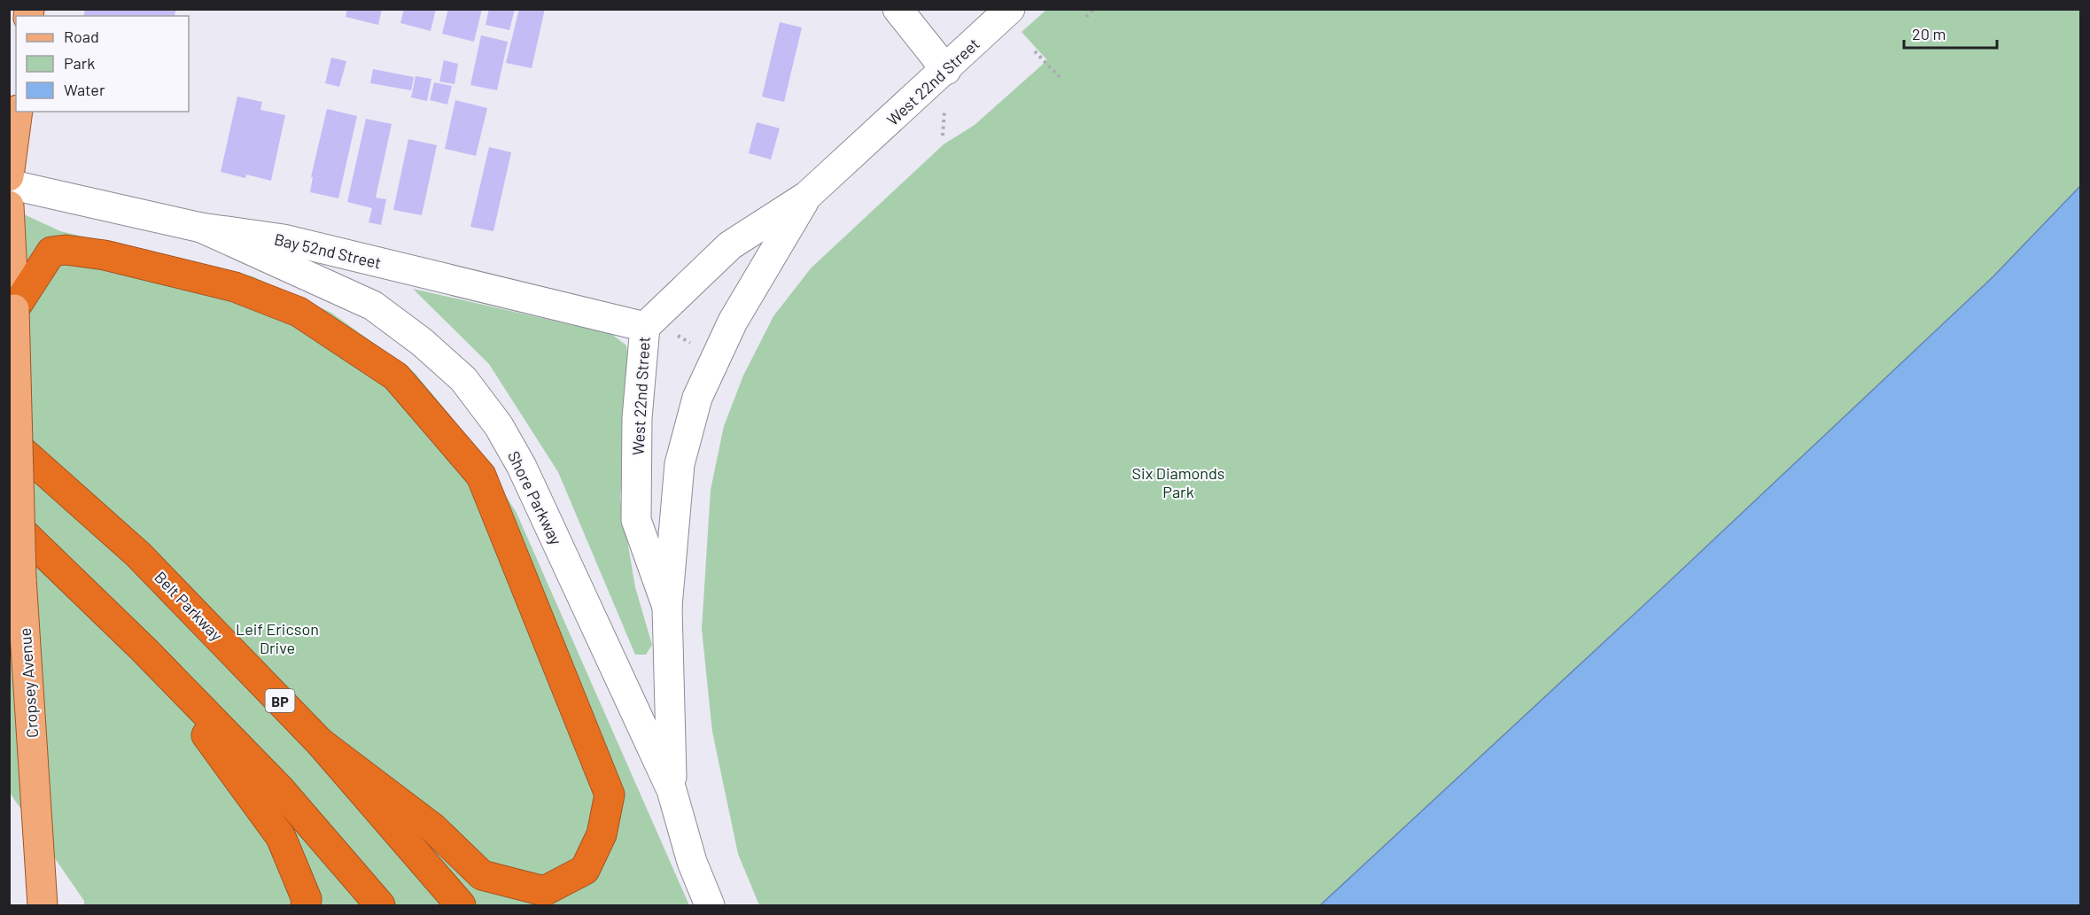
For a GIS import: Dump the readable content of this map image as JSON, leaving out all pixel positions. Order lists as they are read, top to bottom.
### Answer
{
  "streets": {
    "highway": ["Belt Parkway", "BP"],
    "main road": ["Cropsey Avenue"],
    "street": ["West 22nd Street", "Bay 52nd Street", "Shore Parkway"]
  },
  "crossings": [
    ["West 22nd Street", "Bay 52nd Street"],
    ["West 22nd Street", "Shore Parkway"],
    ["Bay 52nd Street", "Shore Parkway"]
  ],
  "parks": ["Six Diamonds Park", "Leif Ericson Drive"],
  "legend": ["Road", "Park", "Water"],
  "scale_bar": "20 m"
}
